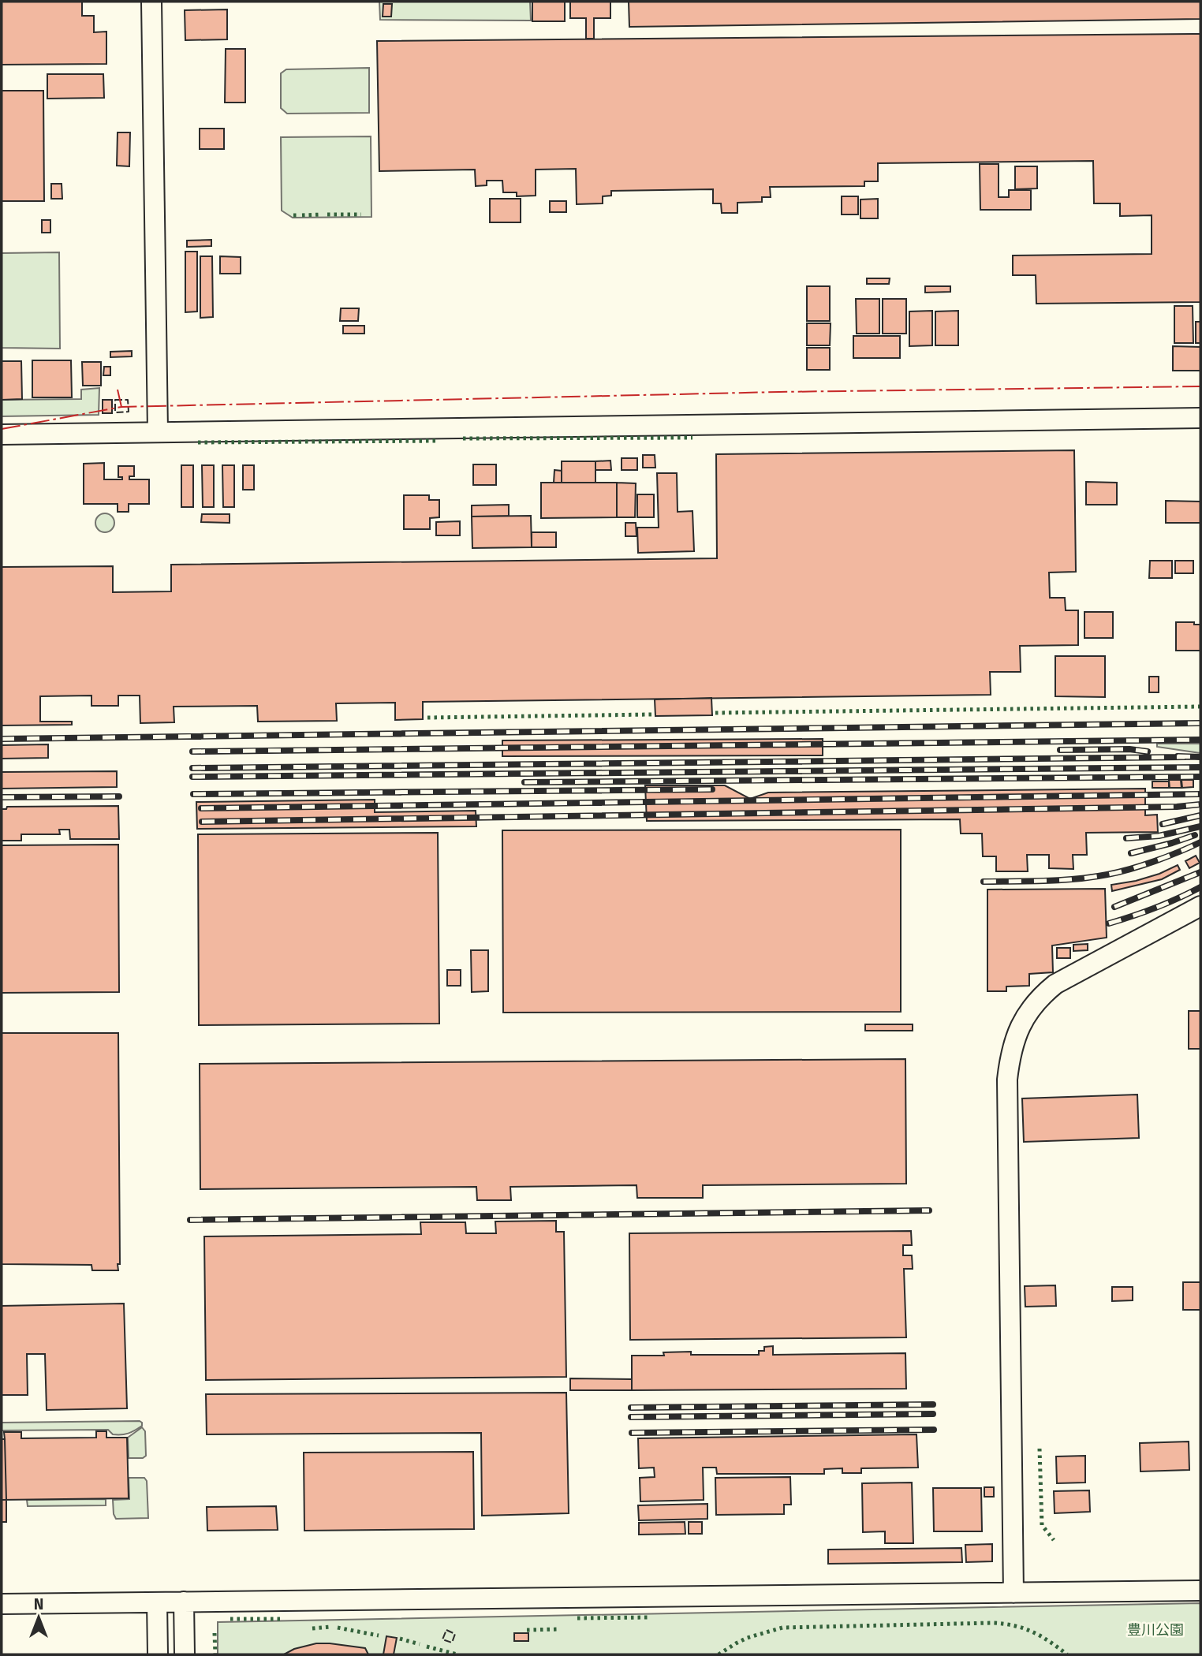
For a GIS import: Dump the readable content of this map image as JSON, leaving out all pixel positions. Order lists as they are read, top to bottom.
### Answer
{
  "parks": ["豊川公園"],
  "north": "top"
}
